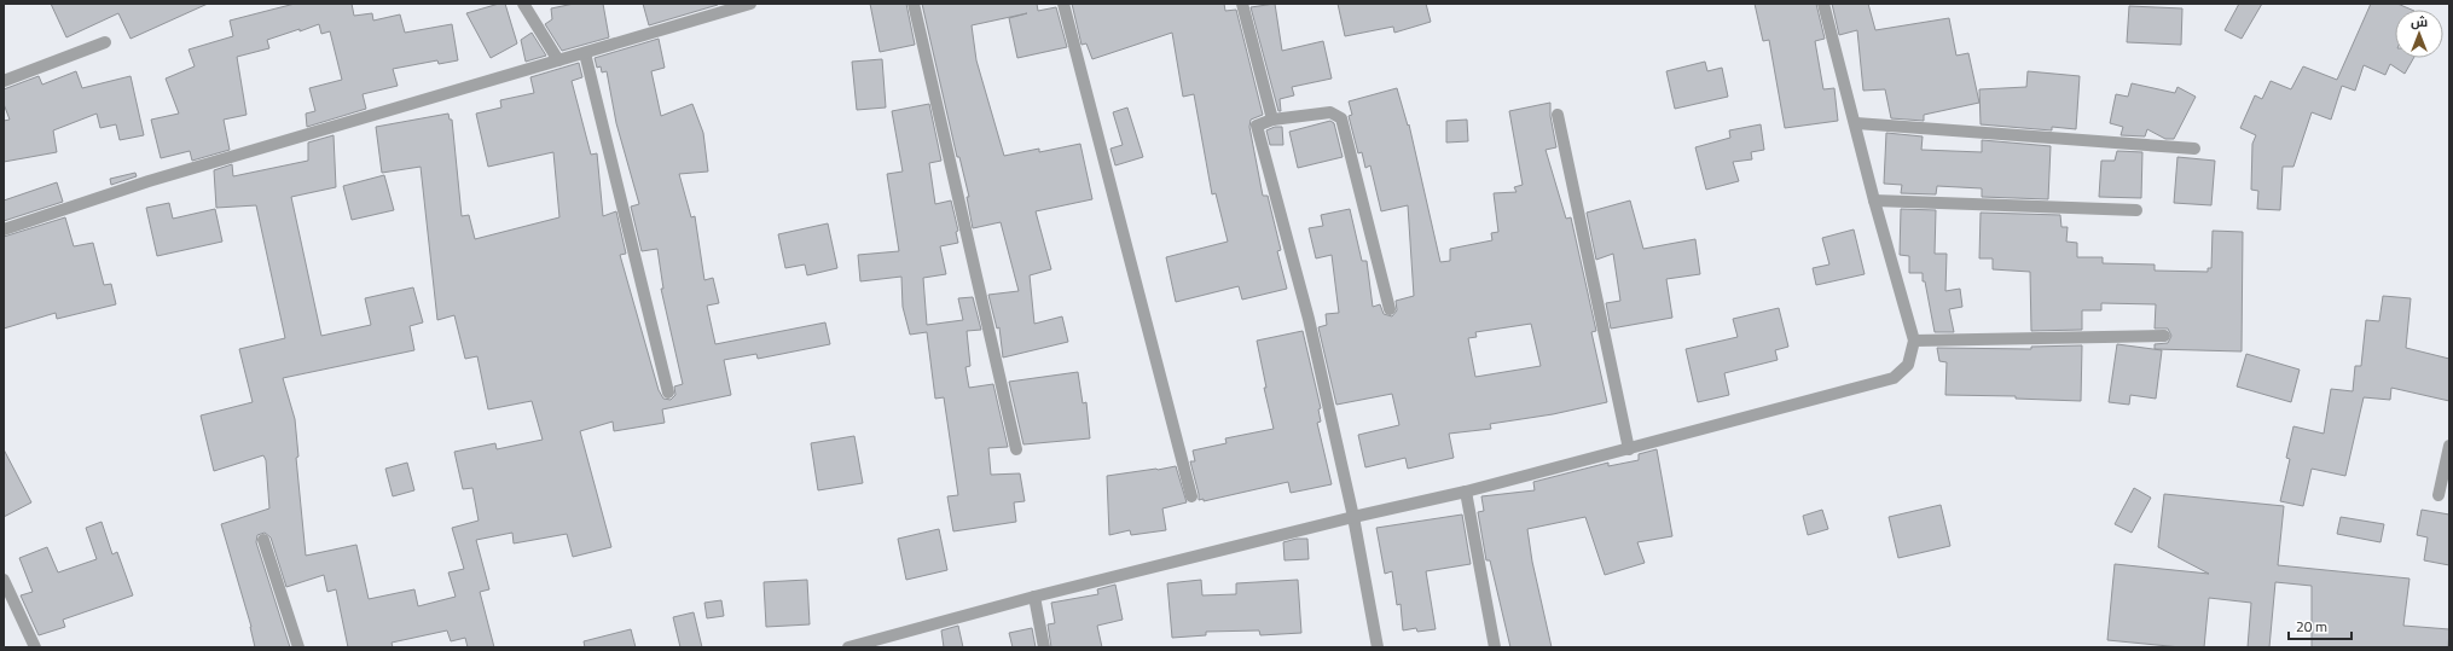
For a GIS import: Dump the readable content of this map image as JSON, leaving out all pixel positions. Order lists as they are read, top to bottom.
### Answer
{
  "scale_bar": "20 m",
  "north": "top"
}
